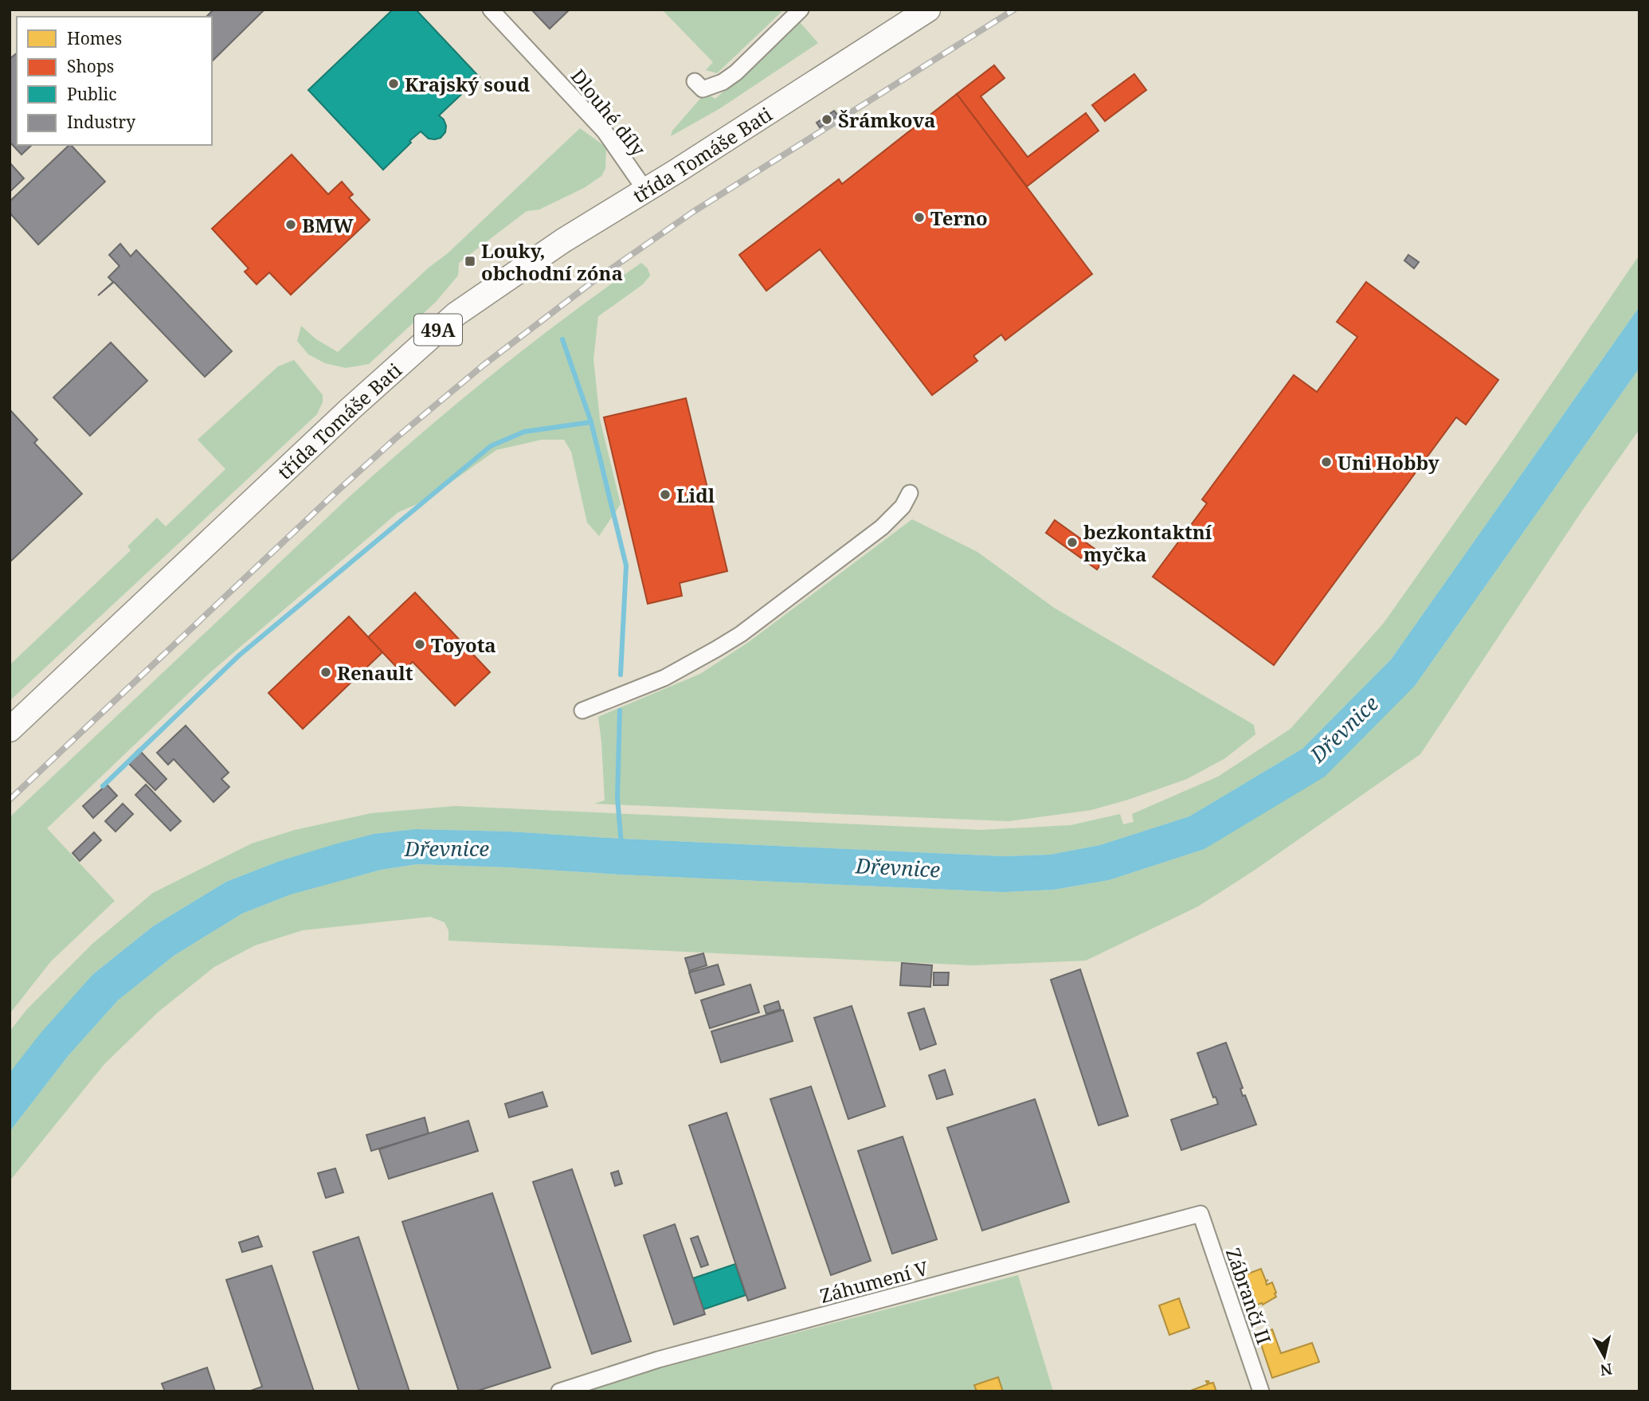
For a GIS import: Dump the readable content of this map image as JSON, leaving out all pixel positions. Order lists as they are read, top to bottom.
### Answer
{
  "streets": {
    "main road": ["třída Tomáše Bati", "49A"],
    "street": ["Dlouhé díly", "Záhumení V", "Zábrančí II"]
  },
  "crossings": [
    ["Dlouhé díly", "třída Tomáše Bati"],
    ["Záhumení V", "Zábrančí II"]
  ],
  "water": ["Dřevnice"],
  "places": {
    "other": [
      "Krajský soud",
      "Šrámkova",
      "Terno",
      "BMW",
      "Uni Hobby",
      "Lidl",
      "bezkontaktní myčka",
      "Toyota",
      "Renault"
    ],
    "transit": ["Louky, obchodní zóna"]
  },
  "legend": [
    "Homes",
    "Shops",
    "Public",
    "Industry"
  ],
  "north": "bottom"
}
